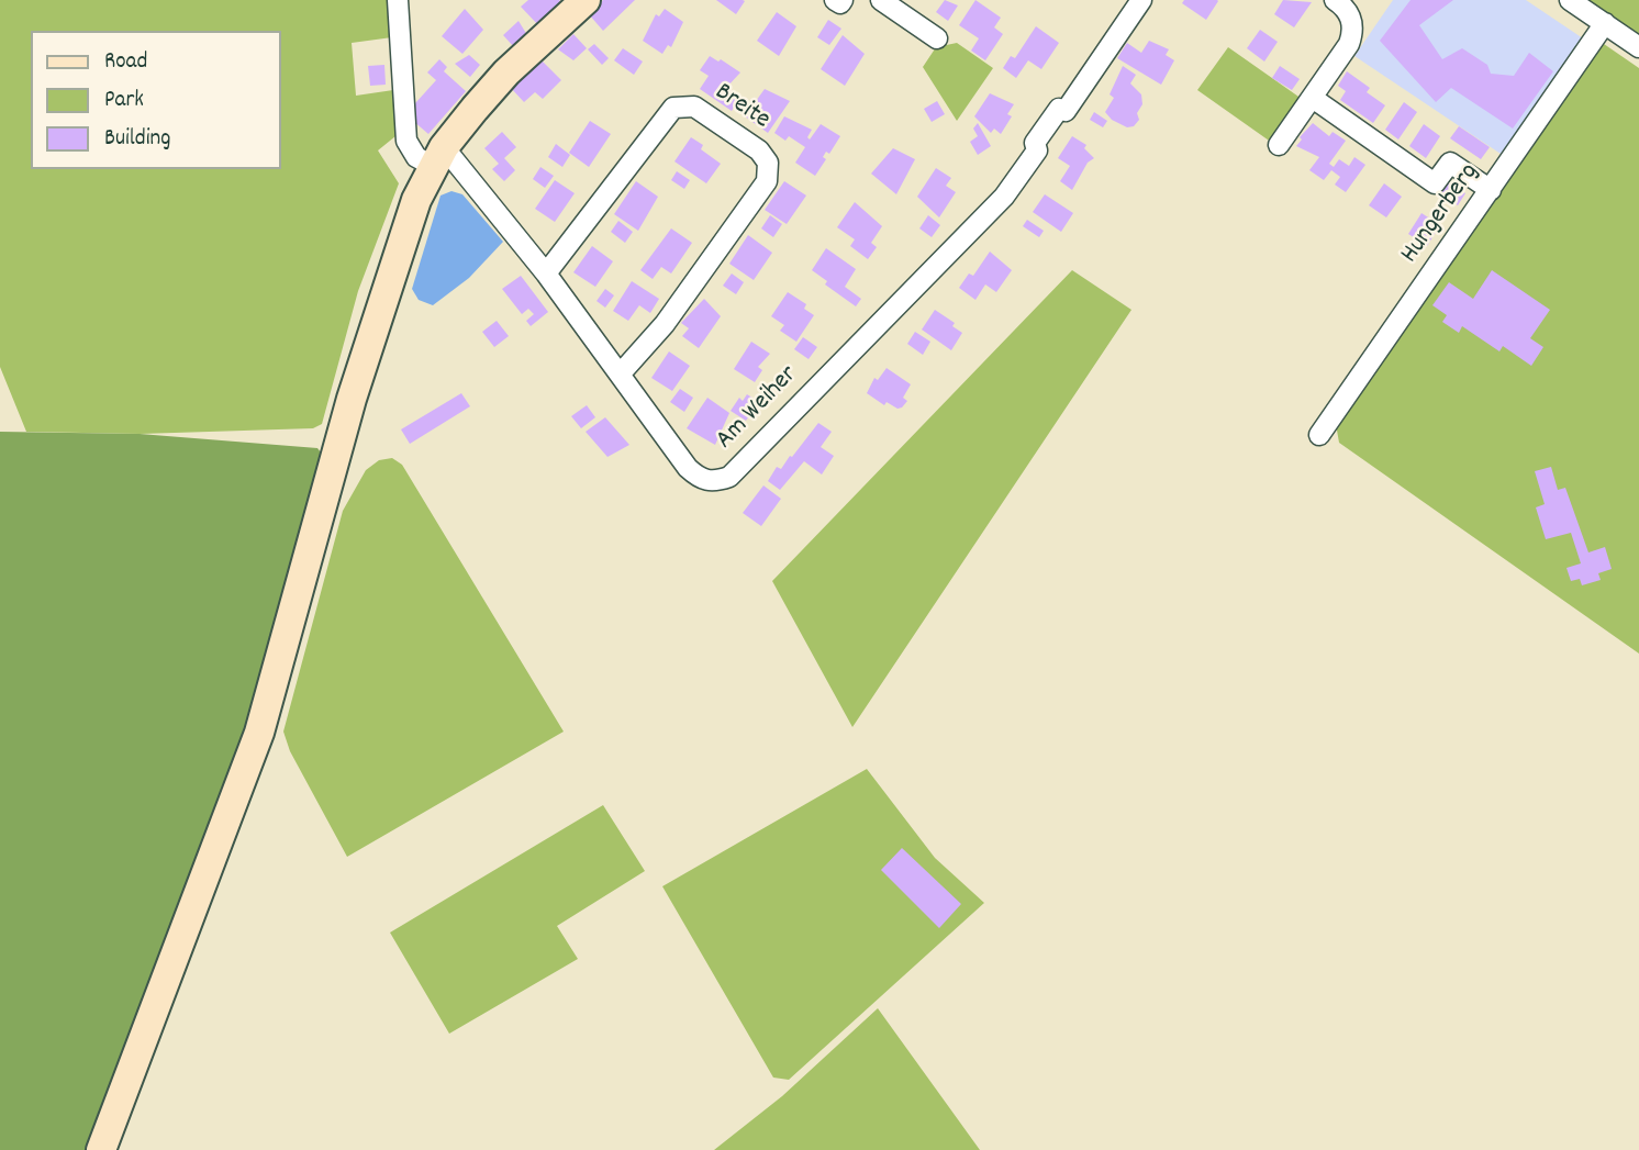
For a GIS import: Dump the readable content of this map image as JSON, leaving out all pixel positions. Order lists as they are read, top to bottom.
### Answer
{
  "streets": {
    "street": ["Breite", "Hungerberg", "Am Weiher"]
  },
  "crossings": [
    ["Breite", "Am Weiher"]
  ],
  "legend": ["Road", "Park", "Building"]
}
